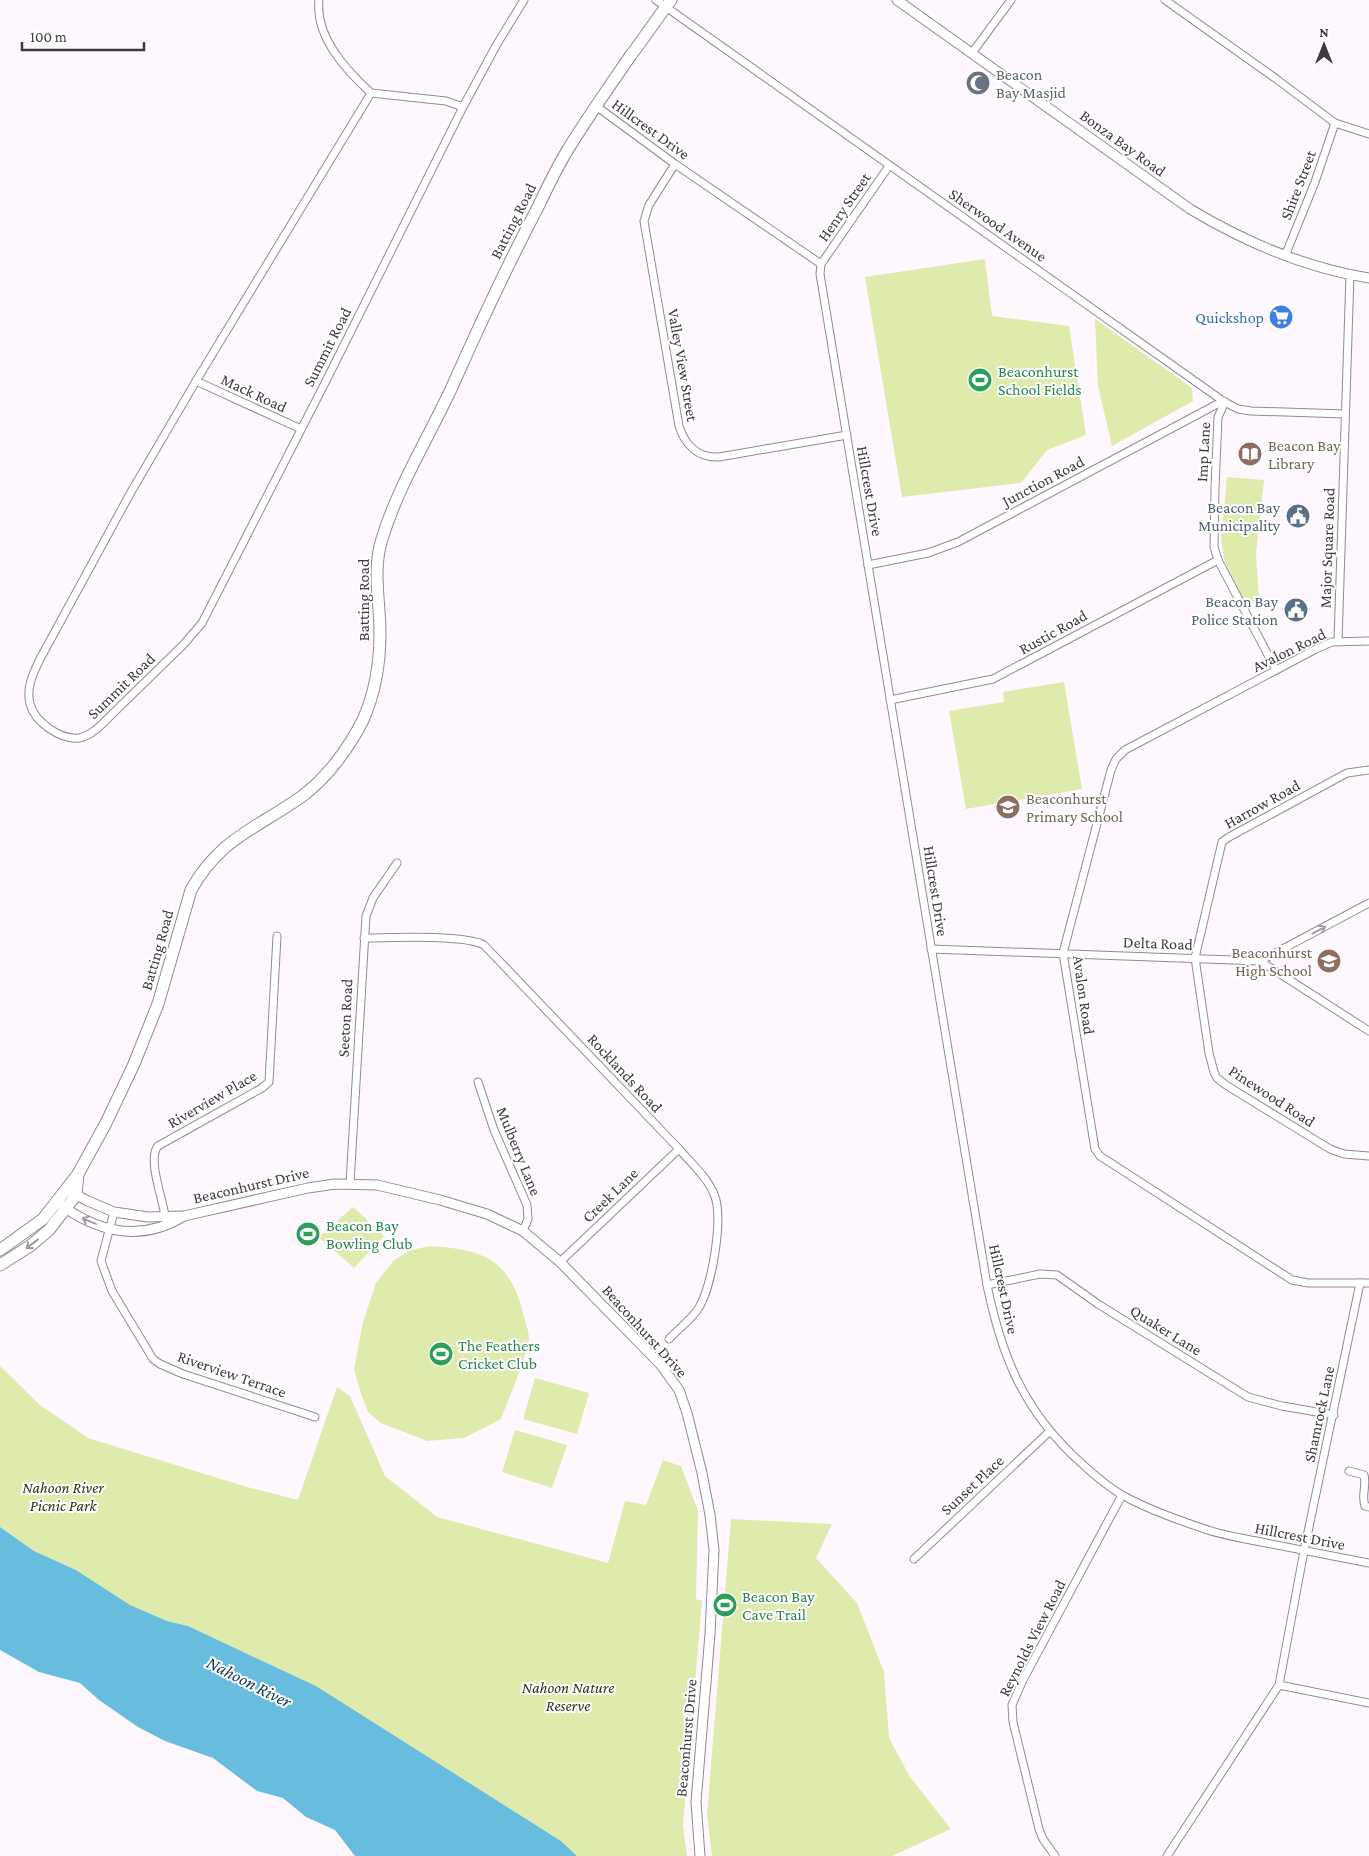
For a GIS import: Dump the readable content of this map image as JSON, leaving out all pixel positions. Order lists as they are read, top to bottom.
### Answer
{
  "streets": {
    "main road": ["Batting Road"],
    "street": [
      "Hillcrest Drive",
      "Bonza Bay Road",
      "Shire Street",
      "Henry Street",
      "Sherwood Avenue",
      "Summit Road",
      "Valley View Street",
      "Mack Road",
      "Imp Lane",
      "Junction Road",
      "Major Square Road",
      "Rustic Road",
      "Avalon Road",
      "Harrow Road",
      "Delta Road",
      "Seeton Road",
      "Rocklands Road",
      "Pinewood Road",
      "Riverview Place",
      "Mulberry Lane",
      "Beaconhurst Drive",
      "Creek Lane",
      "Quaker Lane",
      "Riverview Terrace",
      "Shamrock Lane",
      "Sunset Place",
      "Reynolds View Road"
    ]
  },
  "crossings": [
    ["Hillcrest Drive", "Henry Street"],
    ["Hillcrest Drive", "Batting Road"],
    ["Hillcrest Drive", "Valley View Street"],
    ["Hillcrest Drive", "Junction Road"],
    ["Hillcrest Drive", "Rustic Road"],
    ["Hillcrest Drive", "Delta Road"],
    ["Hillcrest Drive", "Quaker Lane"],
    ["Hillcrest Drive", "Shamrock Lane"],
    ["Hillcrest Drive", "Sunset Place"],
    ["Hillcrest Drive", "Reynolds View Road"],
    ["Bonza Bay Road", "Shire Street"],
    ["Bonza Bay Road", "Major Square Road"],
    ["Henry Street", "Sherwood Avenue"],
    ["Batting Road", "Sherwood Avenue"],
    ["Batting Road", "Beaconhurst Drive"],
    ["Sherwood Avenue", "Imp Lane"],
    ["Sherwood Avenue", "Junction Road"],
    ["Sherwood Avenue", "Major Square Road"],
    ["Summit Road", "Mack Road"],
    ["Imp Lane", "Junction Road"],
    ["Imp Lane", "Rustic Road"],
    ["Imp Lane", "Avalon Road"],
    ["Major Square Road", "Avalon Road"],
    ["Avalon Road", "Delta Road"],
    ["Avalon Road", "Shamrock Lane"],
    ["Harrow Road", "Delta Road"],
    ["Harrow Road", "Pinewood Road"],
    ["Delta Road", "Pinewood Road"],
    ["Seeton Road", "Rocklands Road"],
    ["Seeton Road", "Beaconhurst Drive"],
    ["Rocklands Road", "Creek Lane"],
    ["Riverview Place", "Beaconhurst Drive"],
    ["Mulberry Lane", "Beaconhurst Drive"],
    ["Beaconhurst Drive", "Creek Lane"],
    ["Beaconhurst Drive", "Riverview Terrace"],
    ["Quaker Lane", "Shamrock Lane"]
  ],
  "water": ["Nahoon River"],
  "parks": ["Nahoon River Picnic Park", "Nahoon Nature Reserve"],
  "places": {
    "mosque": ["Beacon Bay Masjid"],
    "supermarket": ["Quickshop"],
    "sports": [
      "Beaconhurst School Fields",
      "Beacon Bay Bowling Club",
      "The Feathers Cricket Club",
      "Beacon Bay Cave Trail"
    ],
    "library": ["Beacon Bay Library"],
    "public building": ["Beacon Bay Municipality", "Beacon Bay Police Station"],
    "school or university": ["Beaconhurst Primary School", "Beaconhurst High School"]
  },
  "scale_bar": "100 m",
  "north": "top"
}
